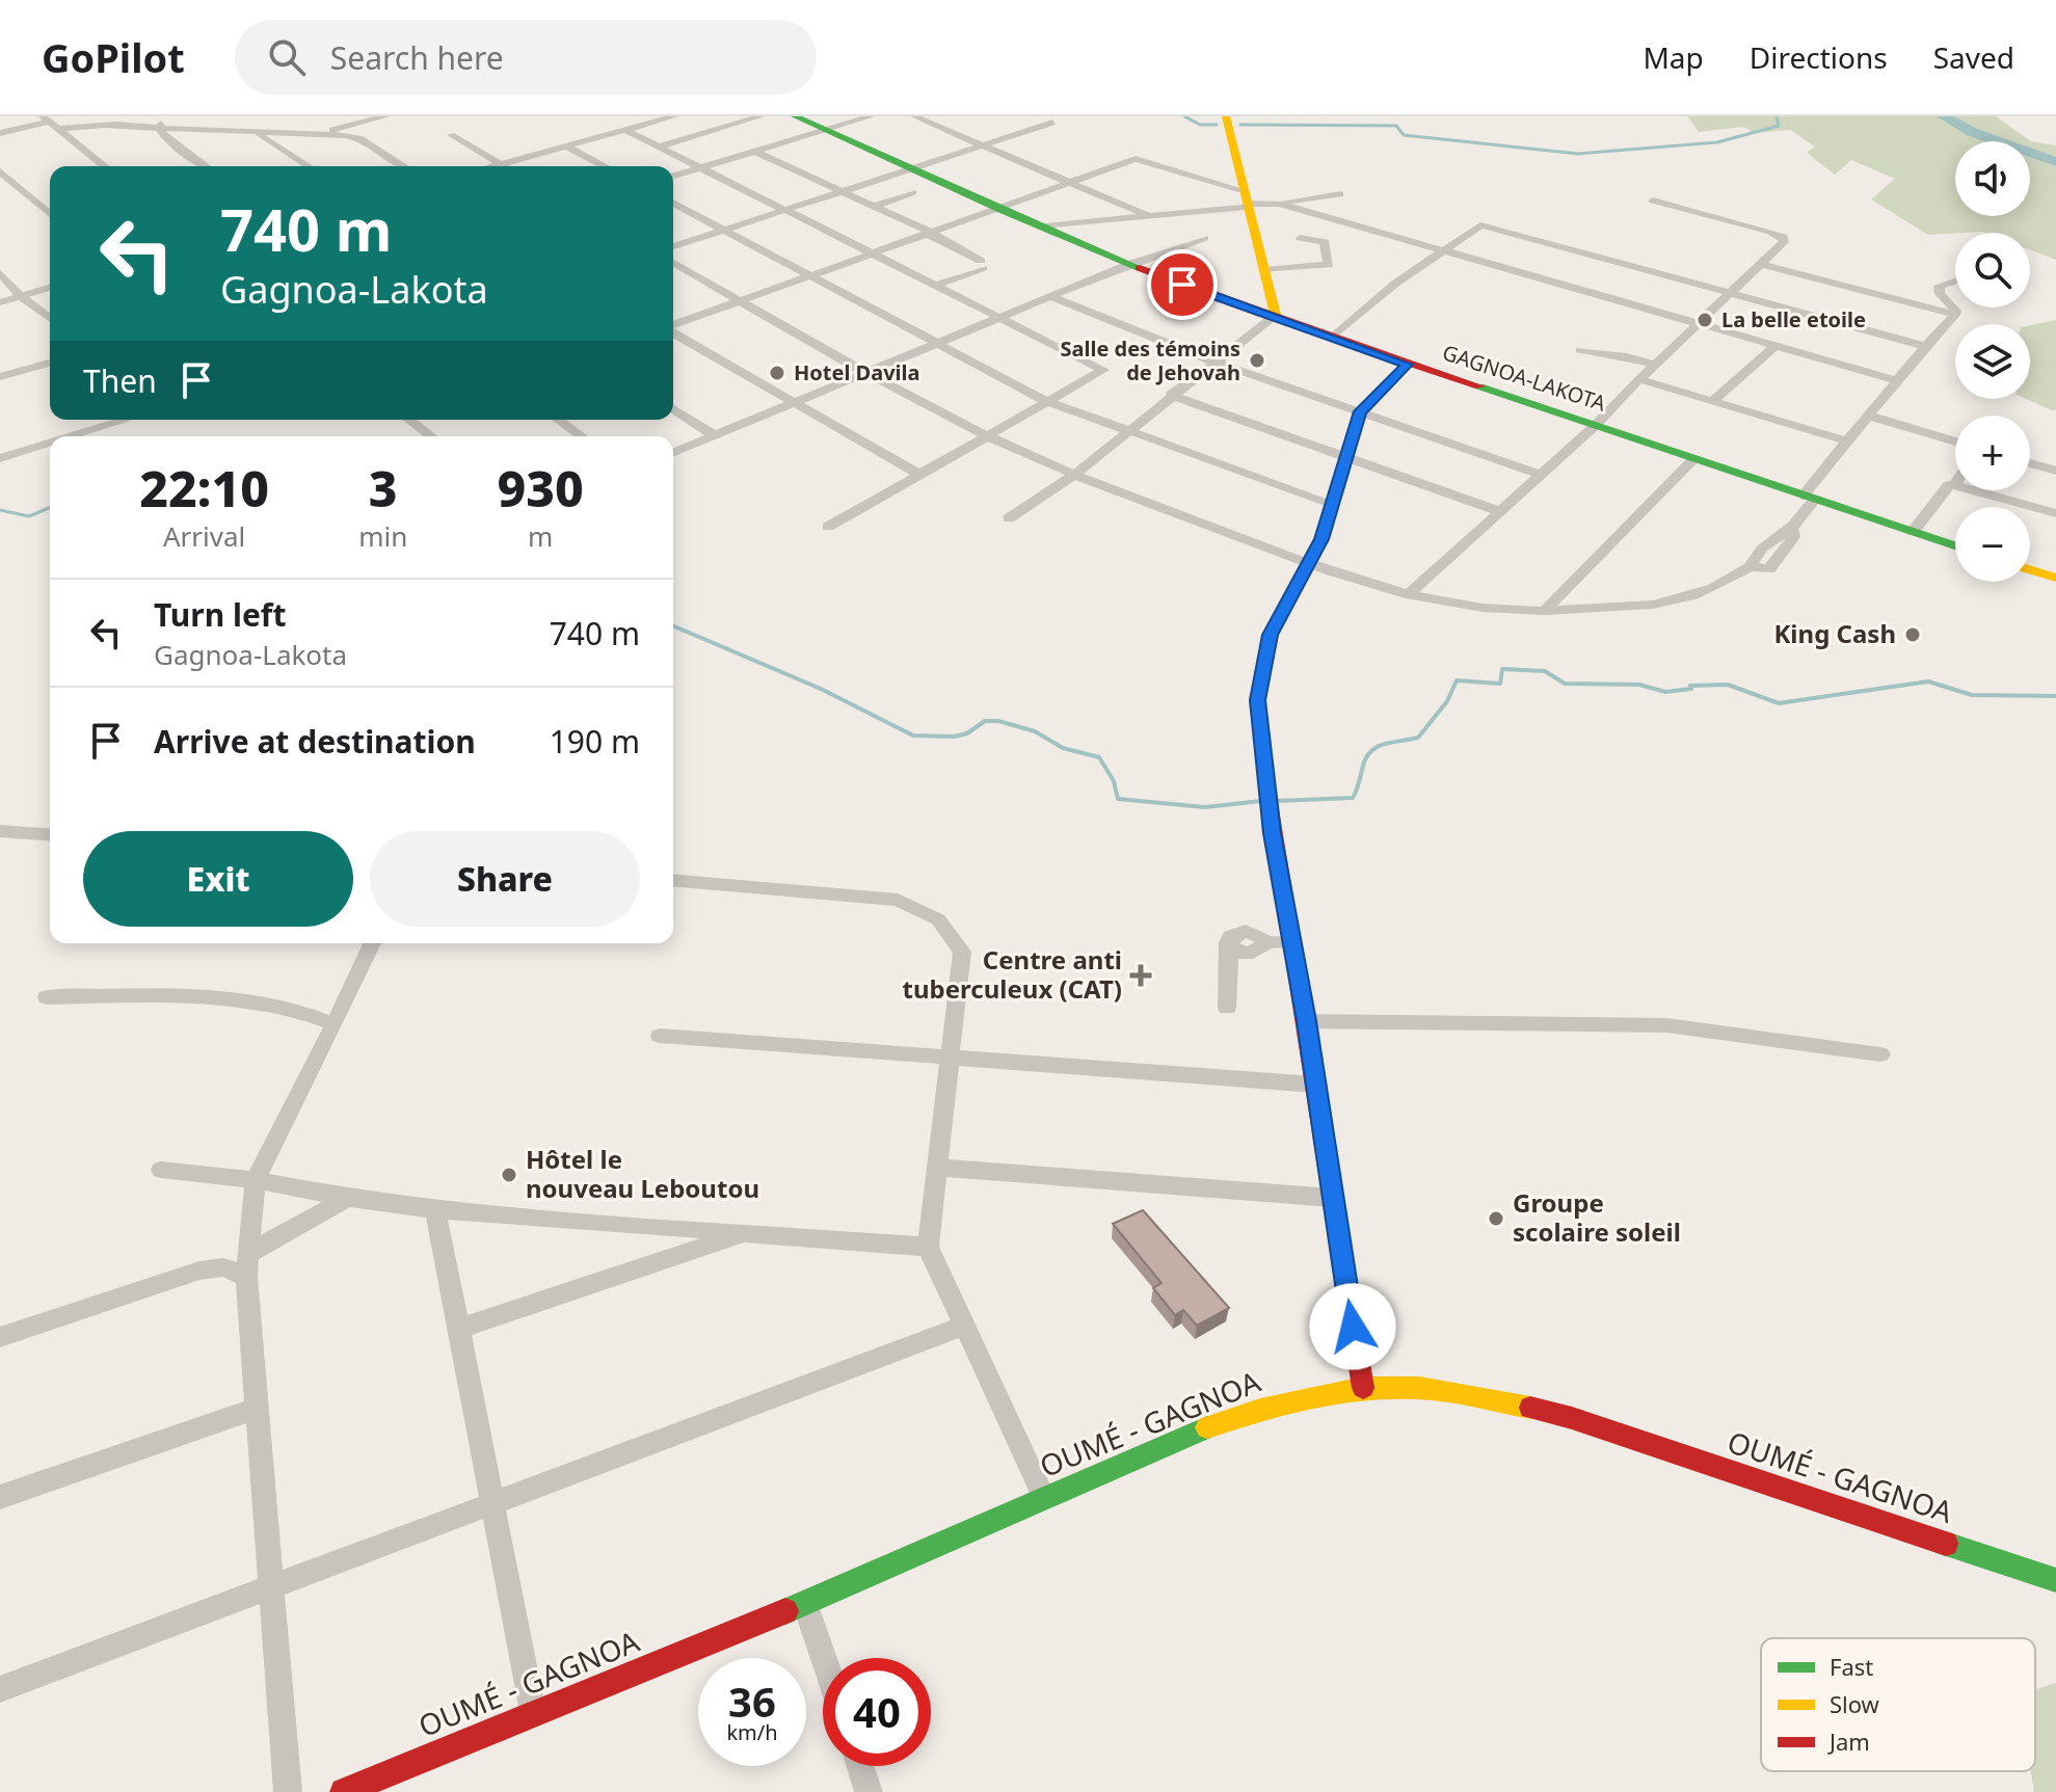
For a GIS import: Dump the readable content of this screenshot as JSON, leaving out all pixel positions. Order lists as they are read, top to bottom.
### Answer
{
  "streets": {
    "main road": ["GAGNOA-LAKOTA", "OUMÉ - GAGNOA"]
  },
  "places": {
    "other": [
      "La belle etoile",
      "Salle des témoins de Jehovah",
      "Hotel Davila",
      "King Cash",
      "Hôtel le nouveau Leboutou",
      "Groupe scolaire soleil"
    ],
    "health": ["Centre anti tuberculeux (CAT)"]
  },
  "legend": ["Fast", "Slow", "Jam"],
  "page": {
    "header": "GoPilot",
    "search": "Search here",
    "nav": ["Map", "Directions", "Saved"],
    "map_buttons": ["+", "−"],
    "turn": ["740 m", "Gagnoa-Lakota"],
    "then": "Then",
    "eta": [
      "22:10",
      "Arrival",
      "3",
      "min",
      "930",
      "m"
    ],
    "list": [
      {
        "name": "Turn left",
        "note": "Gagnoa-Lakota",
        "value": "740 m"
      },
      {
        "name": "Arrive at destination",
        "value": "190 m"
      }
    ],
    "buttons": ["Exit", "Share"],
    "speed": "36 km/h",
    "limit": "40"
  }
}
